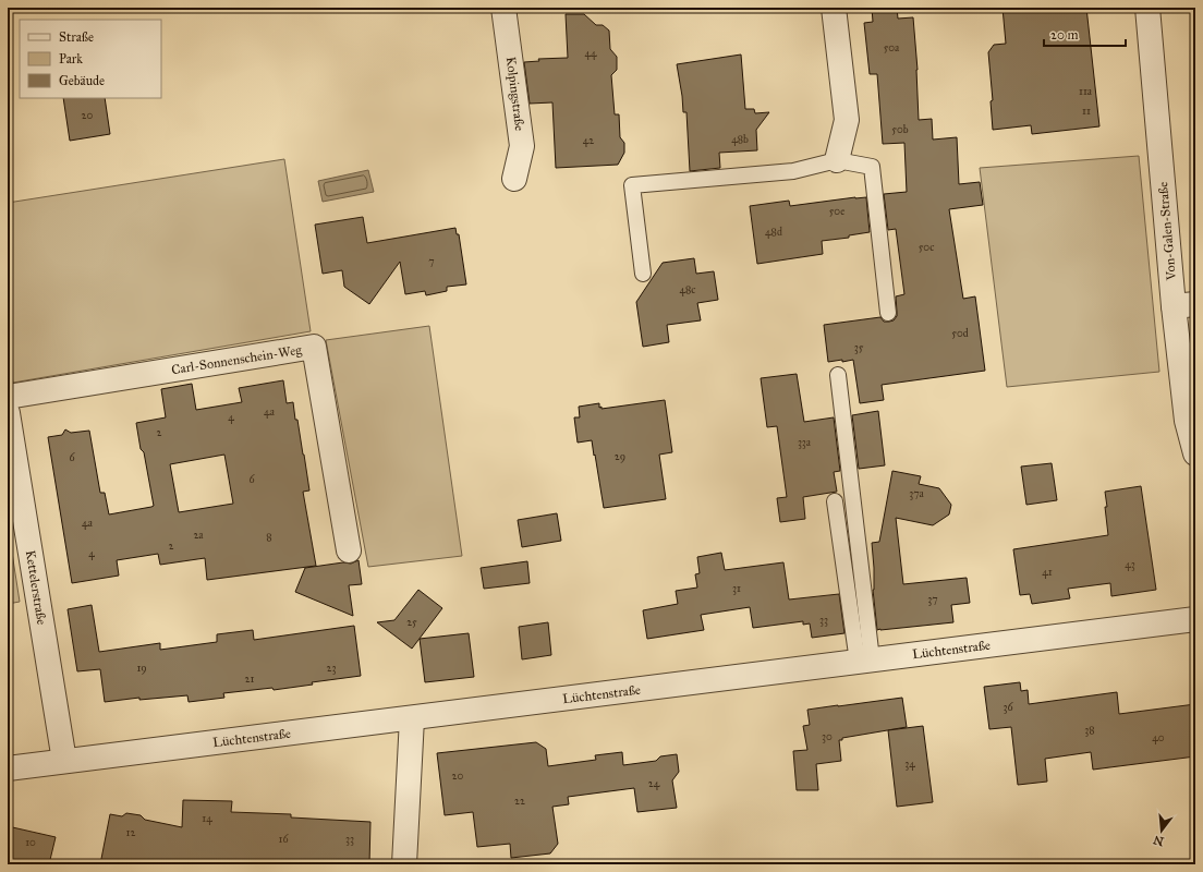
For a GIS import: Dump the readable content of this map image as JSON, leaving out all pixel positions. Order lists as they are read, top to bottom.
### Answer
{
  "streets": {
    "street": [
      "Kolpingstraße",
      "Von-Galen-Straße",
      "Carl-Sonnenschein-Weg",
      "Kettelerstraße",
      "Lüchtenstraße"
    ]
  },
  "crossings": [
    ["Kettelerstraße", "Lüchtenstraße"]
  ],
  "house_numbers": [
    "50a",
    "44",
    "11a",
    "11",
    "20",
    "50b",
    "48b",
    "42",
    "50e",
    "48d",
    "50c",
    "7",
    "48c",
    "50d",
    "35",
    "4a",
    "4",
    "2",
    "33a",
    "29",
    "6",
    "6",
    "37a",
    "4a",
    "2a",
    "8",
    "2",
    "4",
    "43",
    "41",
    "31",
    "37",
    "33",
    "25",
    "19",
    "23",
    "21",
    "36",
    "38",
    "30",
    "40",
    "34",
    "20",
    "24",
    "22",
    "14",
    "12",
    "16",
    "33",
    "10"
  ],
  "legend": ["Straße", "Park", "Gebäude"],
  "scale_bar": "20 m",
  "north": "bottom"
}
